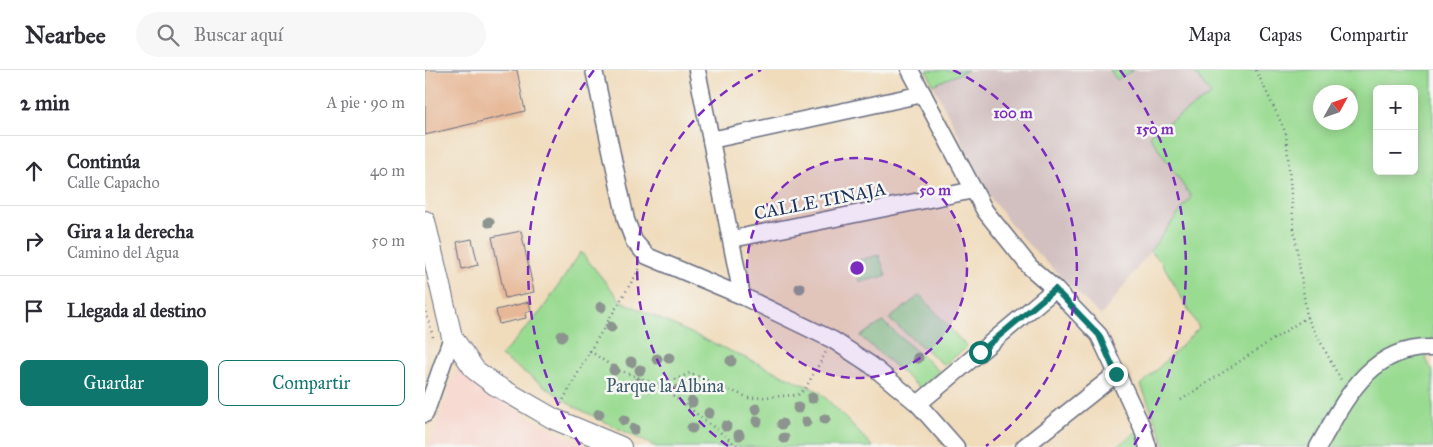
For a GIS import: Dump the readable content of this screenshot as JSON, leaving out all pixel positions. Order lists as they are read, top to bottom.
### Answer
{
  "streets": {
    "street": ["CALLE TINAJA"]
  },
  "parks": ["Parque la Albina"],
  "north": "top right",
  "page": {
    "header": "Nearbee",
    "search": "Buscar aquí",
    "nav": ["Mapa", "Capas", "Compartir"],
    "heading": ["2 min", "A pie · 90 m"],
    "map_buttons": ["+", "−"],
    "list": [
      ["Continúa", "Calle Capacho", "40 m"],
      ["Gira a la derecha", "Camino del Agua", "50 m"],
      "Llegada al destino"
    ],
    "buttons": ["Guardar", "Compartir"]
  },
  "rings": ["100 m", "150 m", "50 m"]
}
